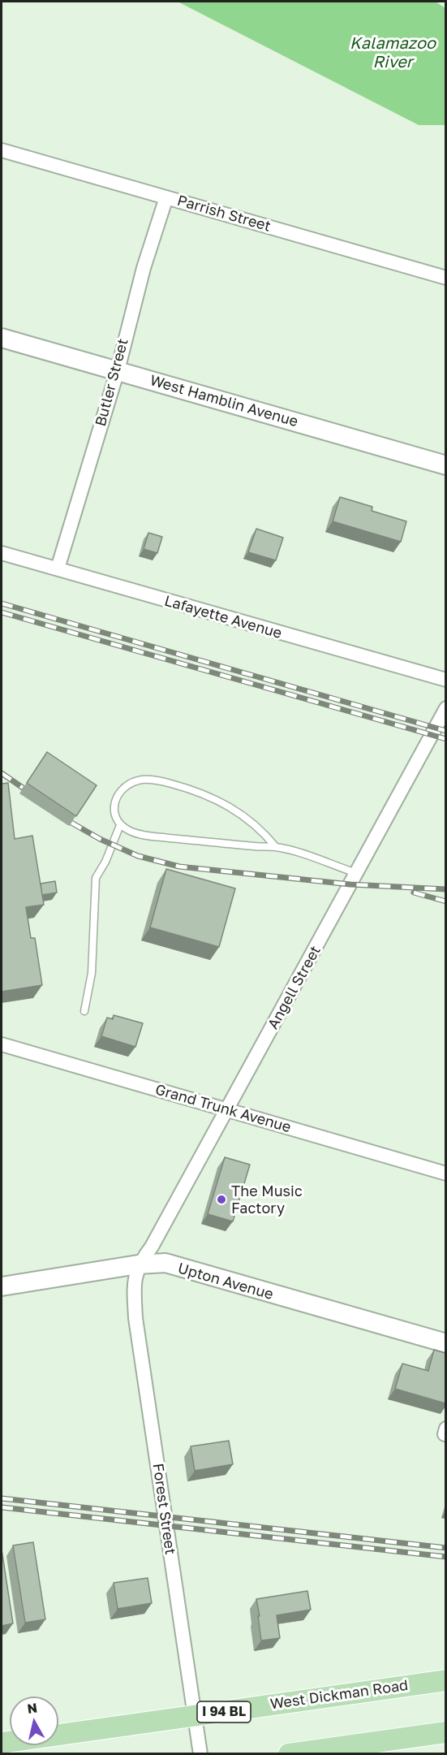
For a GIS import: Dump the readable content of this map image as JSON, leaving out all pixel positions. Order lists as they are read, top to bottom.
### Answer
{
  "streets": {
    "main road": ["West Dickman Road", "I 94 BL"],
    "street": [
      "Parrish Street",
      "Butler Street",
      "West Hamblin Avenue",
      "Lafayette Avenue",
      "Angell Street",
      "Grand Trunk Avenue",
      "Upton Avenue",
      "Forest Street"
    ]
  },
  "crossings": [
    ["Parrish Street", "Butler Street"],
    ["Butler Street", "West Hamblin Avenue"],
    ["Butler Street", "Lafayette Avenue"],
    ["Angell Street", "Grand Trunk Avenue"],
    ["Angell Street", "Upton Avenue"],
    ["Angell Street", "Forest Street"],
    ["Upton Avenue", "Forest Street"],
    ["Forest Street", "West Dickman Road"]
  ],
  "water": ["Kalamazoo River"],
  "places": ["The Music Factory"],
  "north": "top"
}
